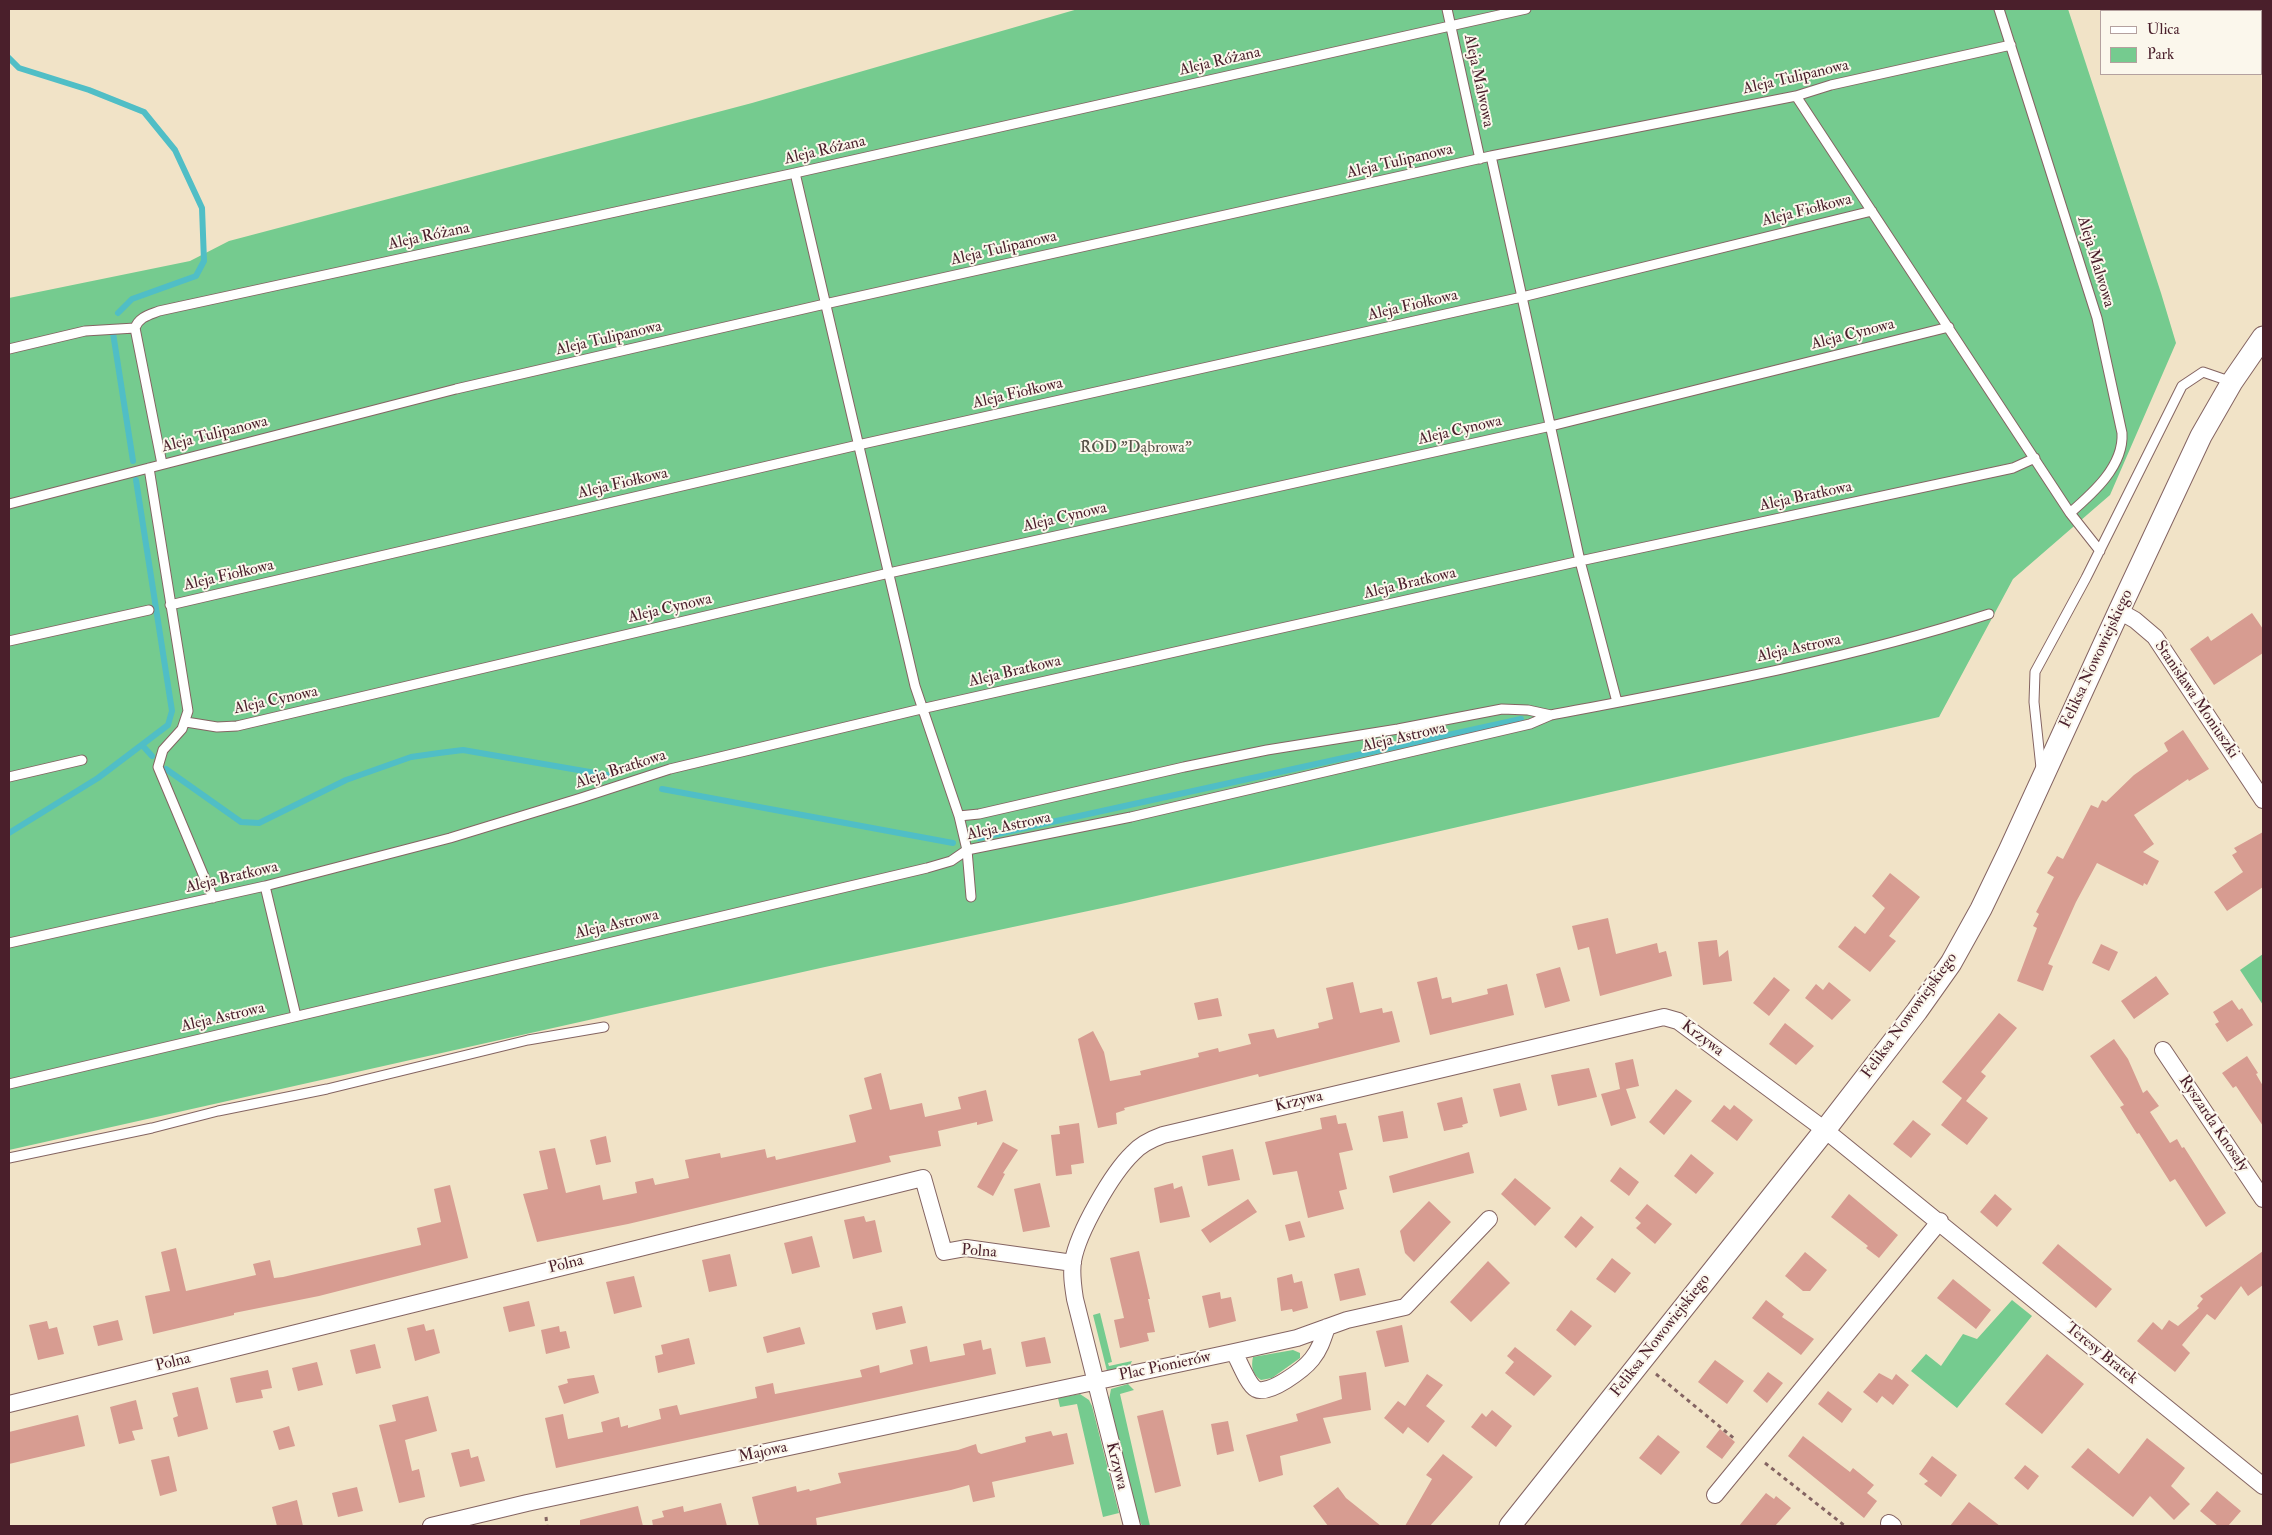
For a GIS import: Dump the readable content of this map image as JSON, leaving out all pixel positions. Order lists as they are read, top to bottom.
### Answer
{
  "streets": {
    "street": [
      "Feliksa Nowowiejskiego",
      "Stanisława Moniuszki",
      "Krzywa",
      "Ryszarda Knosały",
      "Polna",
      "Teresy Bratek",
      "Plac Pionierów",
      "Majowa"
    ],
    "lane": [
      "Aleja Różana",
      "Aleja Tulipanowa",
      "Aleja Malwowa",
      "Aleja Fiołkowa",
      "Aleja Cynowa",
      "Aleja Bratkowa",
      "Aleja Astrowa"
    ]
  },
  "crossings": [
    ["Aleja Różana", "Aleja Malwowa"],
    ["Aleja Tulipanowa", "Aleja Malwowa"],
    ["Feliksa Nowowiejskiego", "Stanisława Moniuszki"],
    ["Feliksa Nowowiejskiego", "Krzywa"],
    ["Feliksa Nowowiejskiego", "Teresy Bratek"],
    ["Krzywa", "Polna"],
    ["Krzywa", "Teresy Bratek"],
    ["Krzywa", "Plac Pionierów"],
    ["Krzywa", "Majowa"],
    ["Plac Pionierów", "Majowa"]
  ],
  "parks": ["ROD \"Dąbrowa\""],
  "legend": ["Ulica", "Park"]
}
